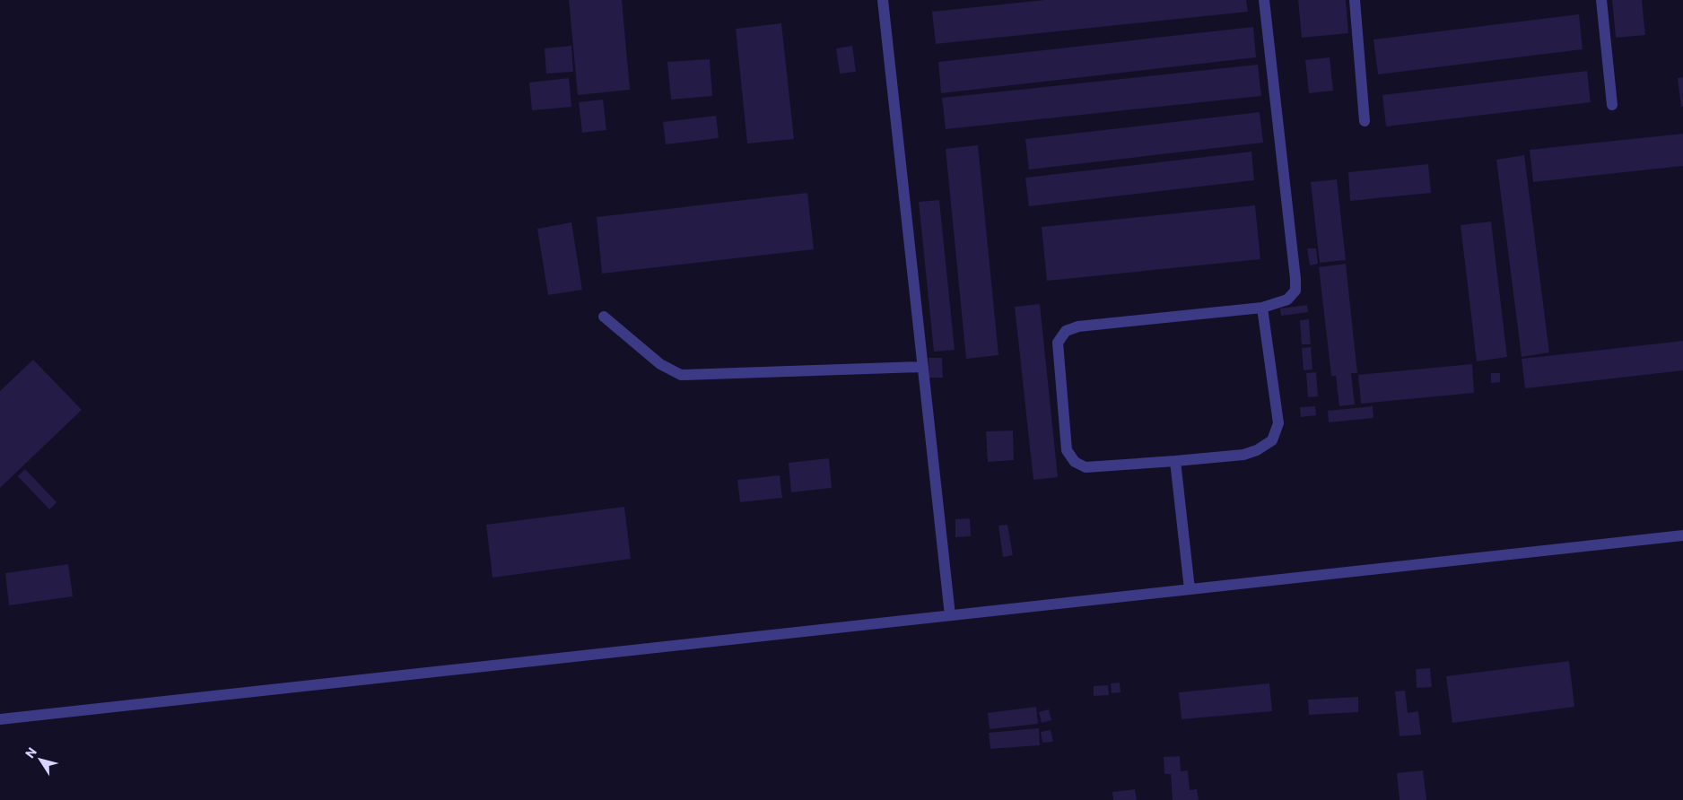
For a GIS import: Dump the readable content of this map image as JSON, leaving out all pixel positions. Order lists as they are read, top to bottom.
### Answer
{
  "north": "top left"
}
